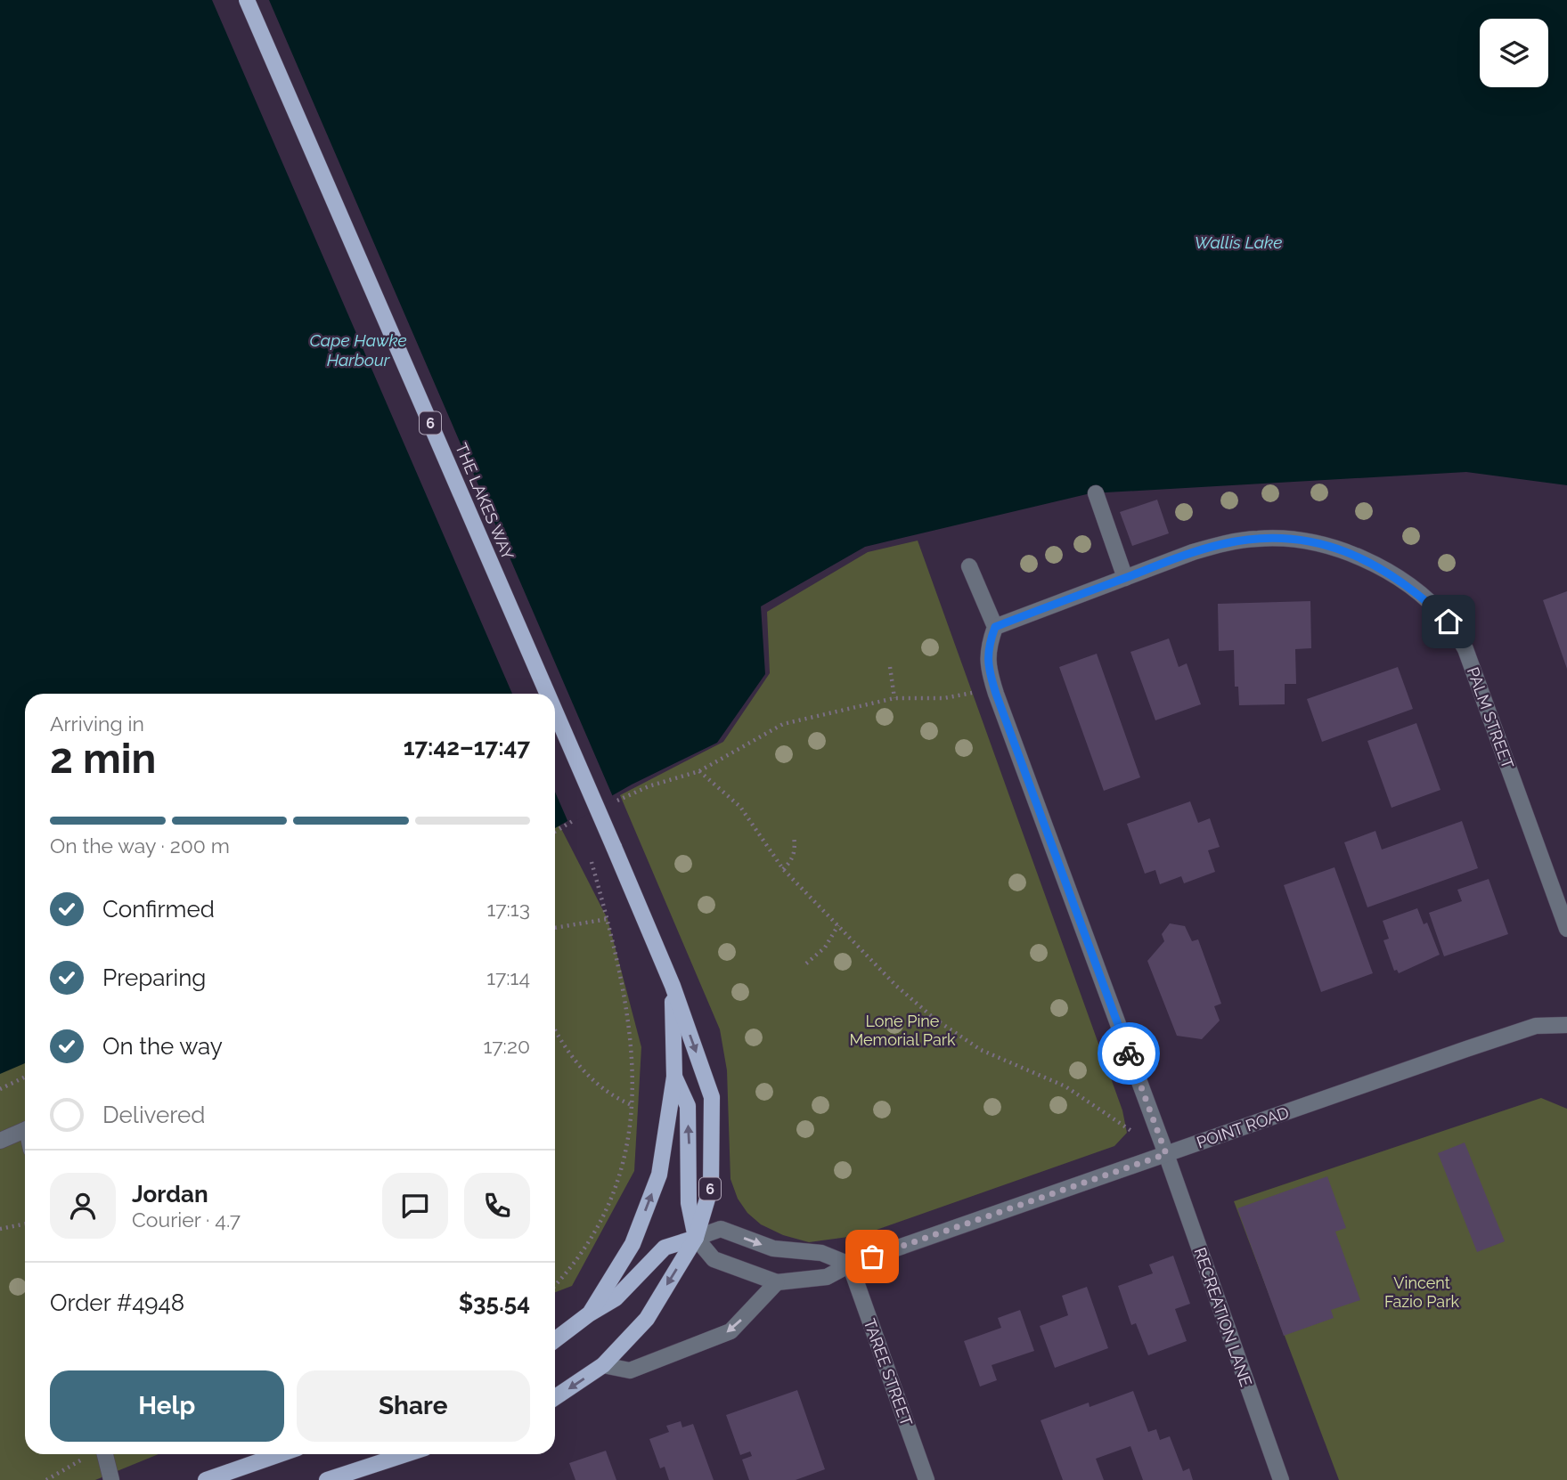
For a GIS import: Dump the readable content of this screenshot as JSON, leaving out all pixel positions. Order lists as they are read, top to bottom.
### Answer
{
  "streets": {
    "main road": ["6", "THE LAKES WAY"],
    "street": [
      "PALM STREET",
      "POINT ROAD",
      "RECREATION LANE",
      "TAREE STREET"
    ]
  },
  "crossings": [
    ["6", "THE LAKES WAY"],
    ["6", "POINT ROAD"],
    ["PALM STREET", "RECREATION LANE"],
    ["POINT ROAD", "RECREATION LANE"],
    ["POINT ROAD", "TAREE STREET"]
  ],
  "water": ["Wallis Lake", "Cape Hawke Harbour"],
  "parks": ["Lone Pine Memorial Park", "Vincent Fazio Park"],
  "page": {
    "heading": ["2 min", "Arriving in", "17:42–17:47"],
    "panel": [
      "Jordan",
      "Courier · 4.7",
      "Order #4948",
      "$35.54"
    ],
    "bar": "On the way · 200 m",
    "list": [
      ["Confirmed", "17:13"],
      ["Preparing", "17:14"],
      ["On the way", "17:20"],
      "Delivered"
    ],
    "buttons": ["Help", "Share"]
  }
}
